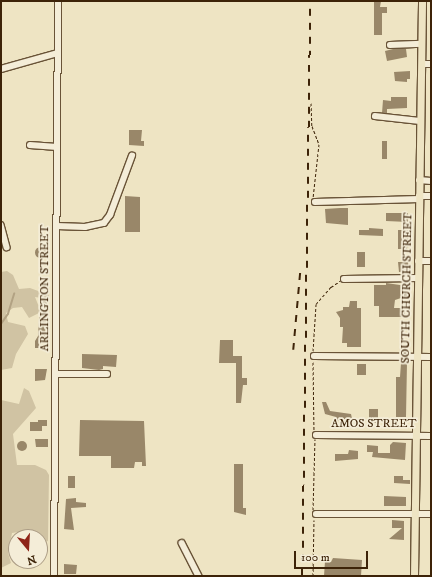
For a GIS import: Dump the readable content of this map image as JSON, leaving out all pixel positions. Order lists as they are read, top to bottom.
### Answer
{
  "streets": {
    "main road": ["SOUTH CHURCH STREET"],
    "street": ["ARLINGTON STREET", "AMOS STREET"]
  },
  "crossings": [
    ["SOUTH CHURCH STREET", "AMOS STREET"]
  ],
  "scale_bar": "100 m",
  "north": "bottom"
}
